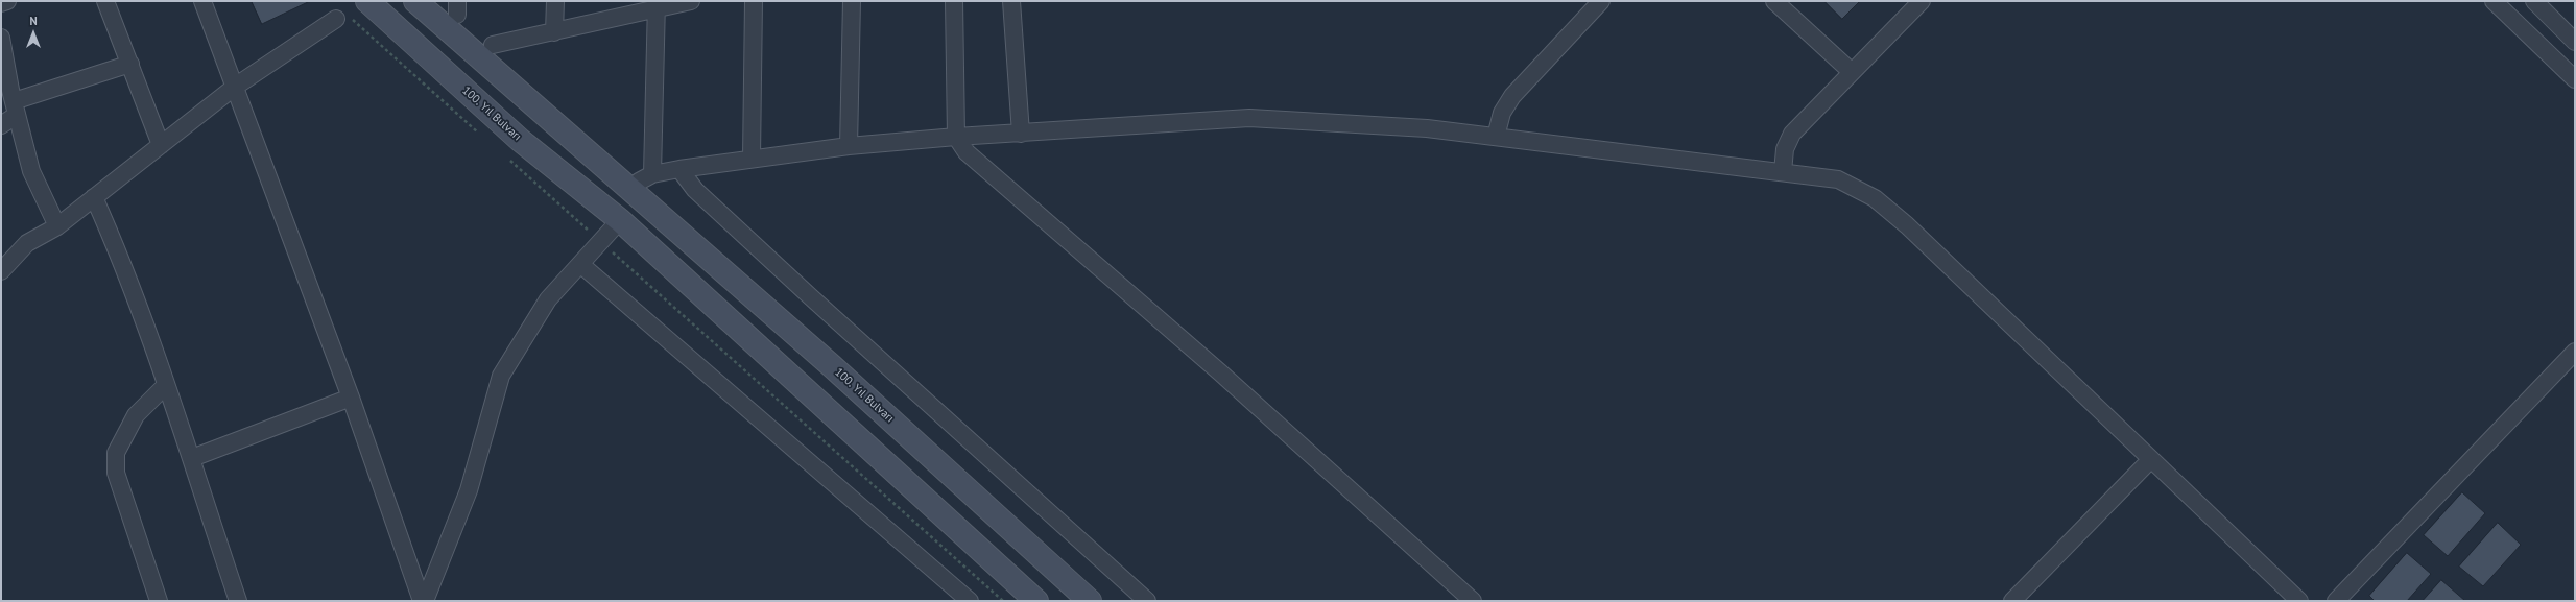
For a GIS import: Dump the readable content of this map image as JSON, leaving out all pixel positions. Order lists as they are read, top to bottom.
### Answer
{
  "streets": {
    "main road": ["100. Yıl Bulvarı"]
  },
  "north": "top"
}
